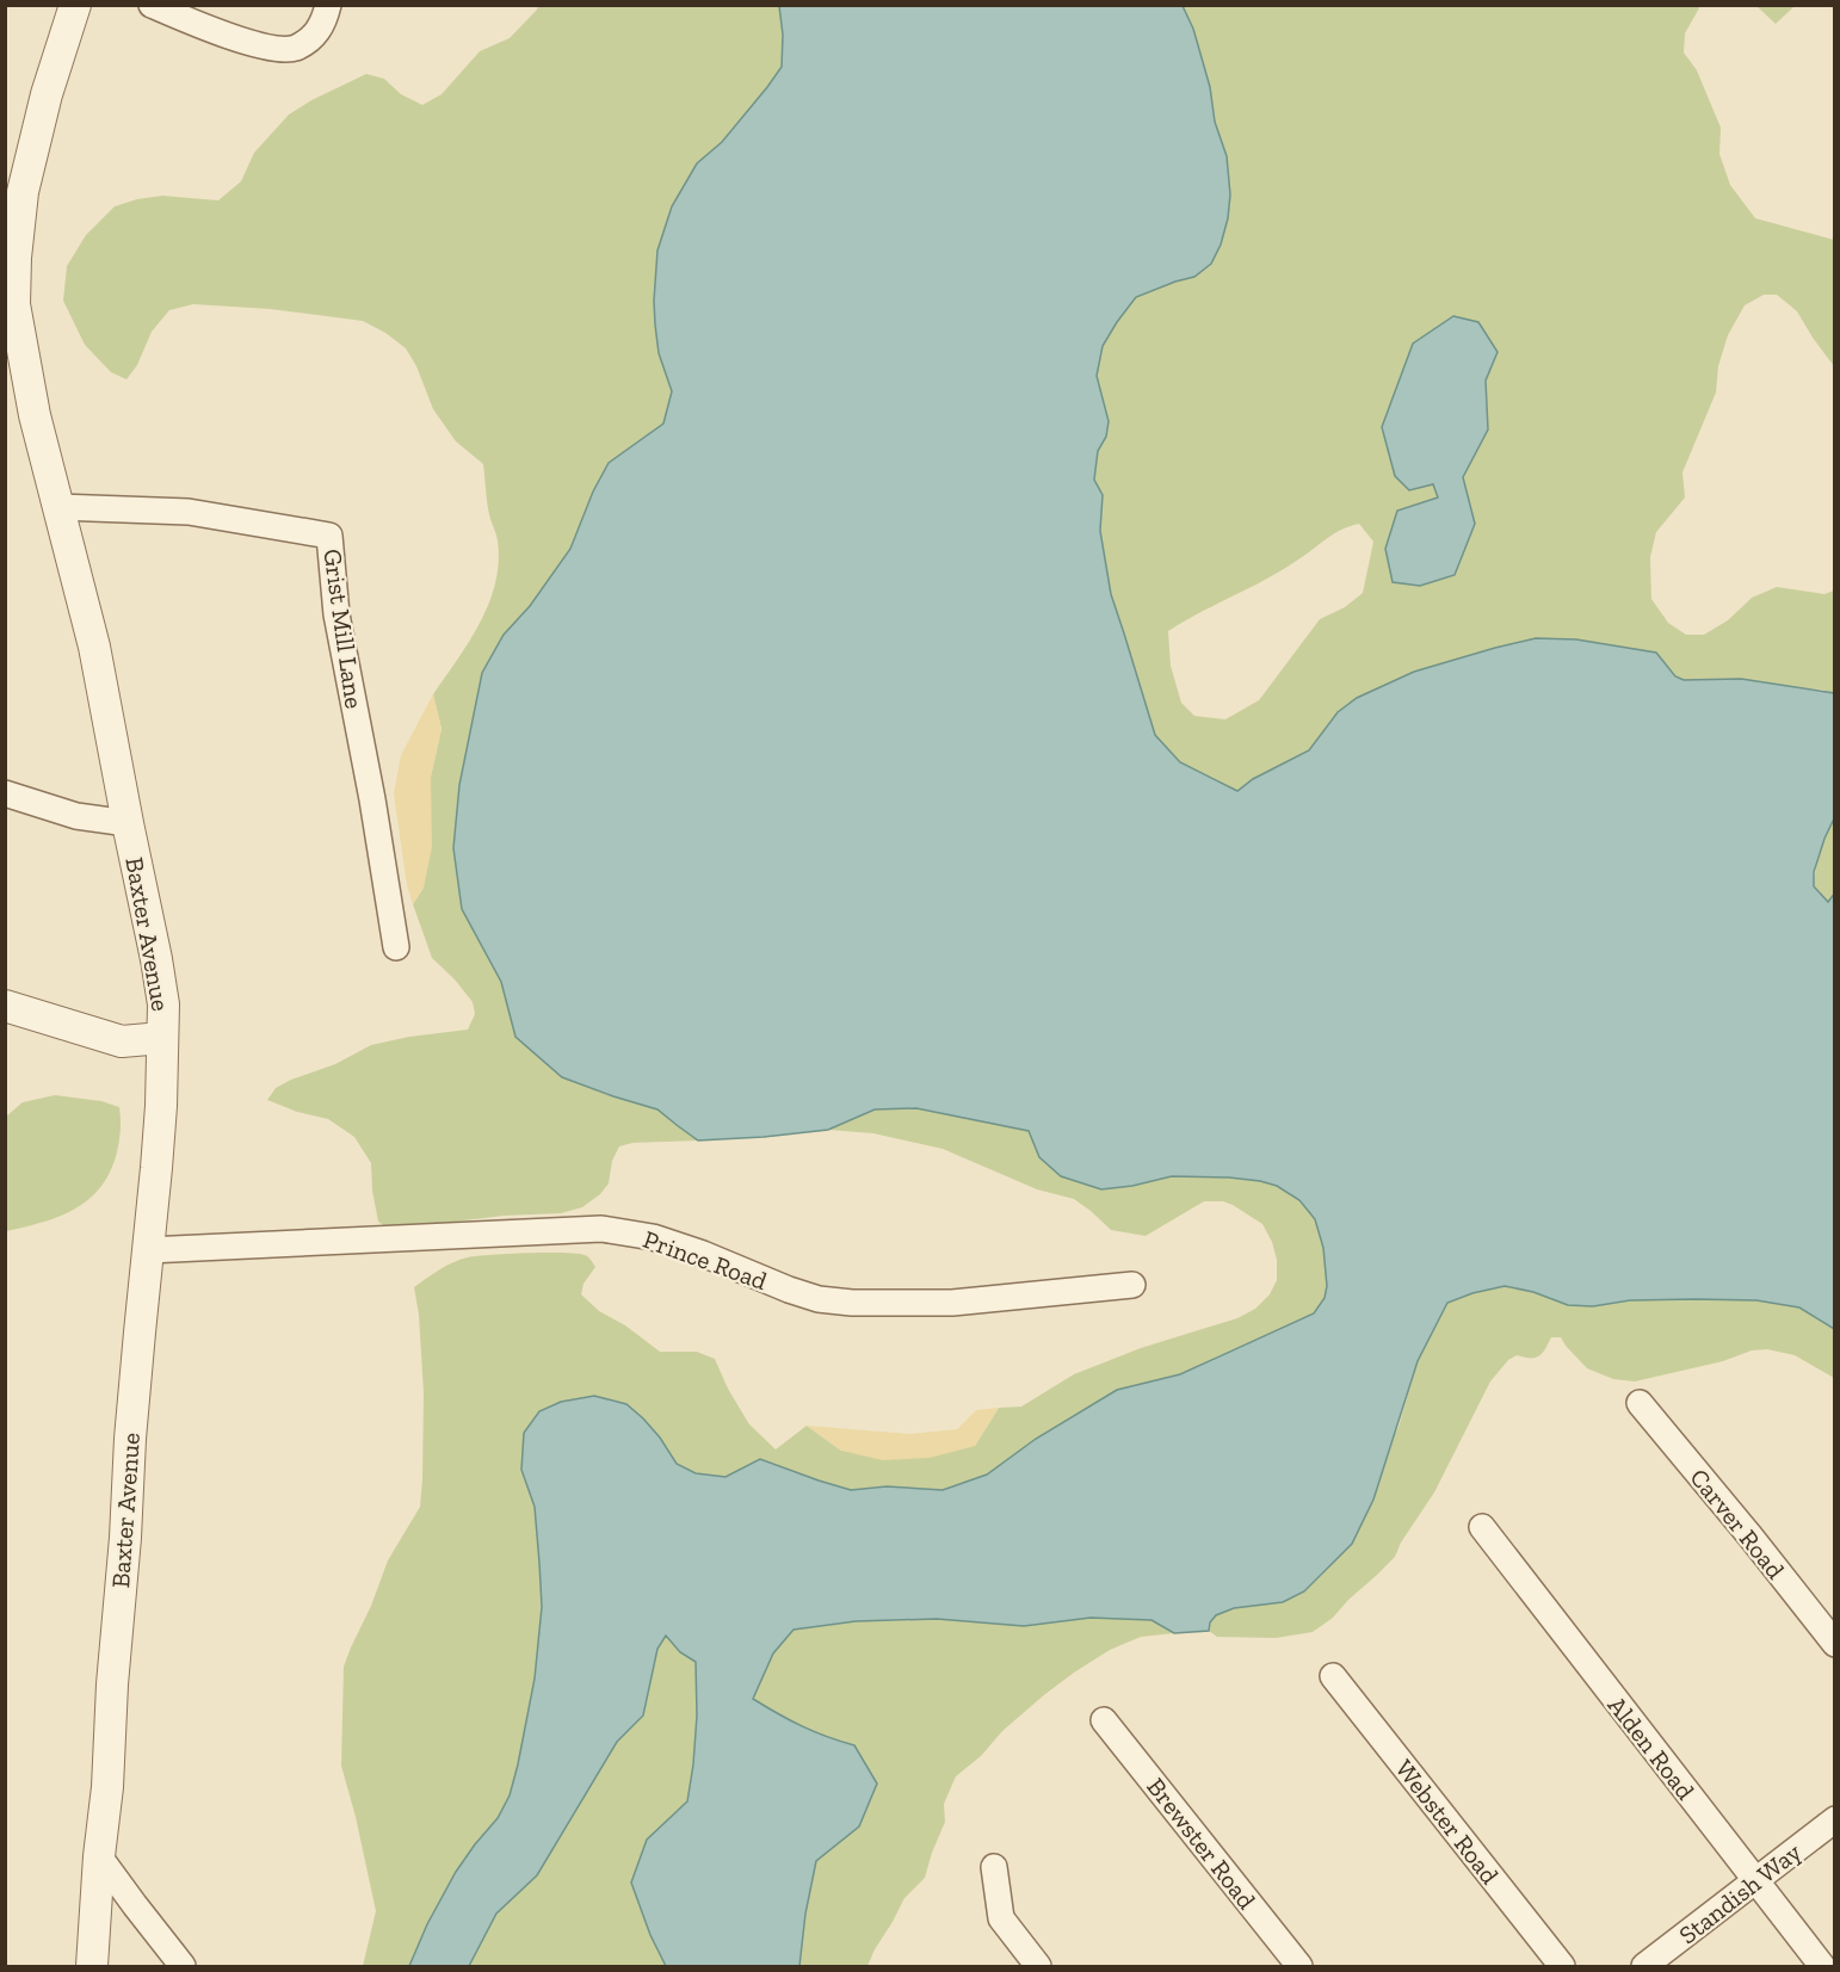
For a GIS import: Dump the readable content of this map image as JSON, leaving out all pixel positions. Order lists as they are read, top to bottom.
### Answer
{
  "streets": {
    "street": [
      "Grist Mill Lane",
      "Baxter Avenue",
      "Prince Road",
      "Carver Road",
      "Alden Road",
      "Webster Road",
      "Brewster Road",
      "Standish Way"
    ]
  },
  "crossings": [
    ["Grist Mill Lane", "Baxter Avenue"],
    ["Baxter Avenue", "Prince Road"],
    ["Alden Road", "Standish Way"]
  ]
}
